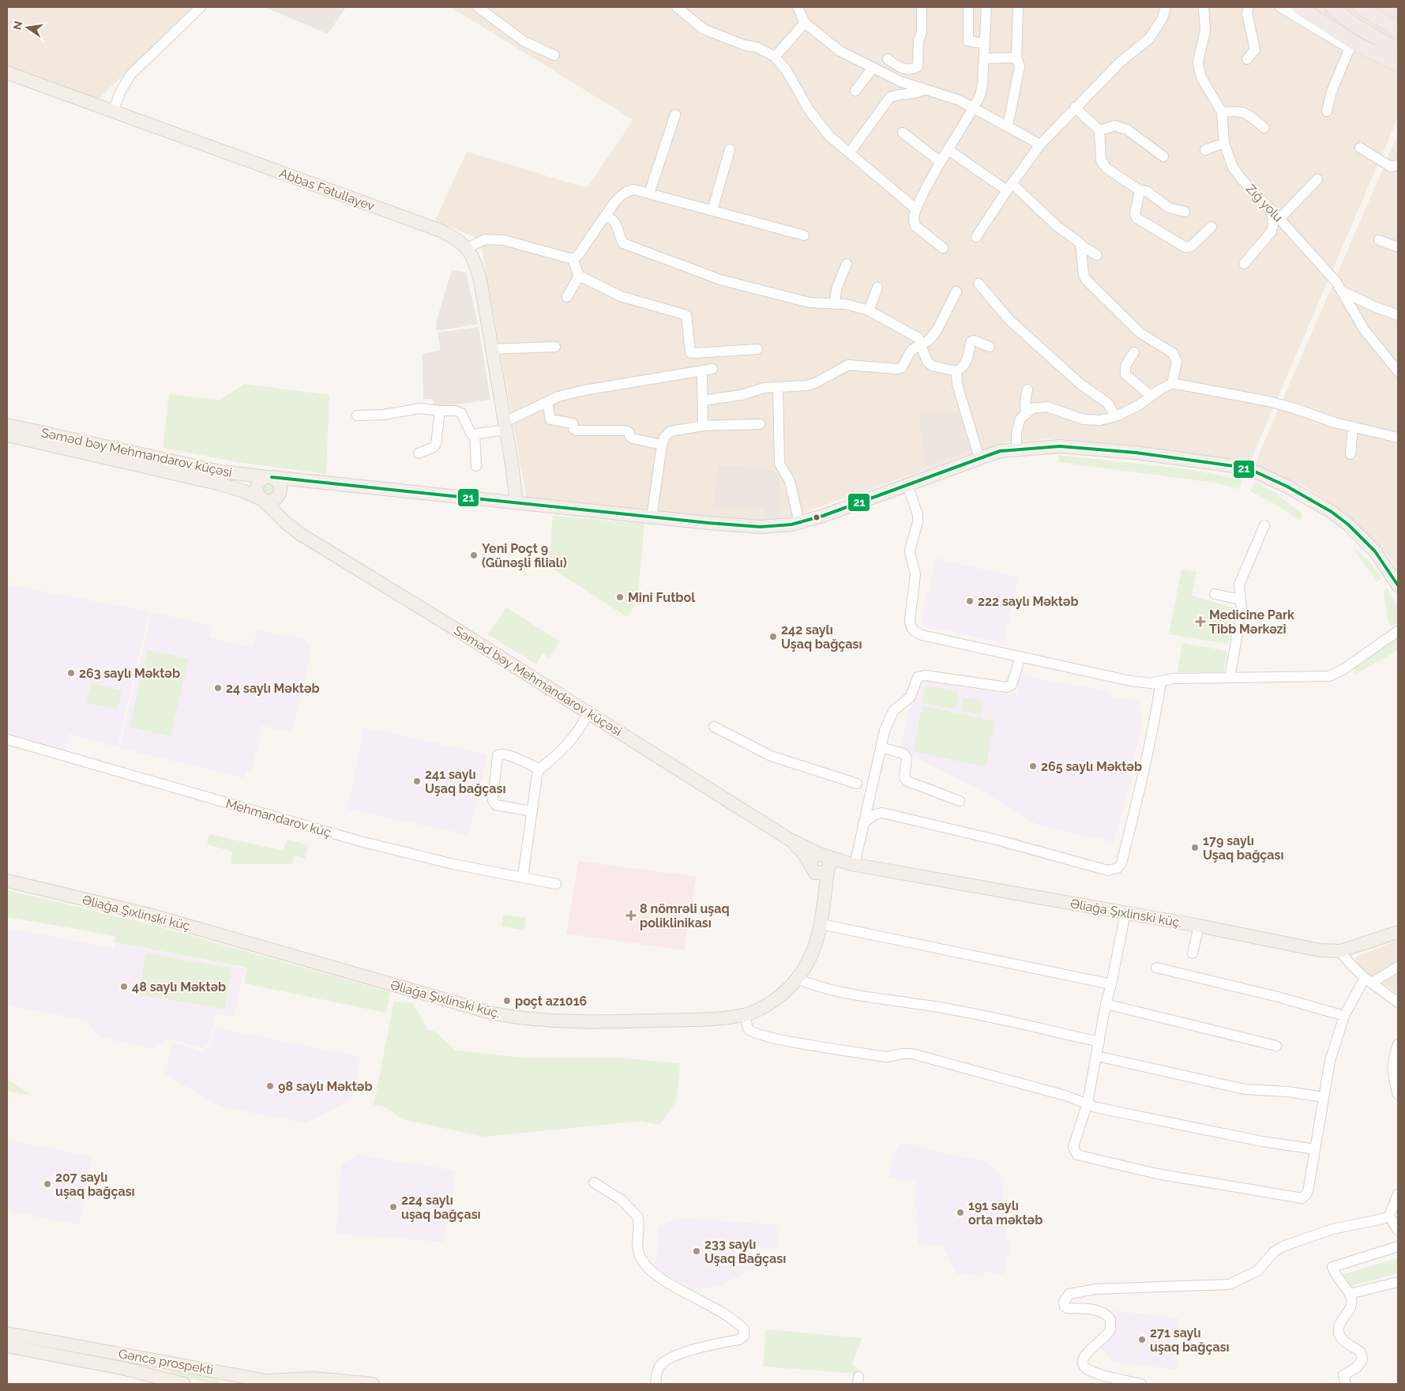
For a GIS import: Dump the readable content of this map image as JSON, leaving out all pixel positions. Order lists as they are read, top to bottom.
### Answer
{
  "streets": {
    "main road": [
      "Abbas Fətullayev",
      "Səməd bəy Mehmandarov küçəsi",
      "Əliağa Şıxlinski küç.",
      "Gəncə prospekti"
    ],
    "street": ["Zığ yolu", "Mehmandarov küç."]
  },
  "crossings": [
    ["Abbas Fətullayev", "Səməd bəy Mehmandarov küçəsi"]
  ],
  "places": {
    "other": [
      "Yeni Poçt 9 (Günəşli filialı)",
      "Mini Futbol",
      "222 saylı Məktəb",
      "242 saylı Uşaq bağçası",
      "263 saylı Məktəb",
      "24 saylı Məktəb",
      "265 saylı Məktəb",
      "241 saylı Uşaq bağçası",
      "179 saylı Uşaq bağçası",
      "48 saylı Məktəb",
      "poçt az1016",
      "98 saylı Məktəb",
      "207 saylı uşaq bağçası",
      "224 saylı uşaq bağçası",
      "191 saylı orta məktəb",
      "233 saylı Uşaq Bağçası",
      "271 saylı uşaq bağçası"
    ],
    "health": ["Medicine Park Tibb Mərkəzi", "8 nömrəli uşaq poliklinikası"]
  },
  "lines": ["transit line 21"],
  "north": "left"
}
